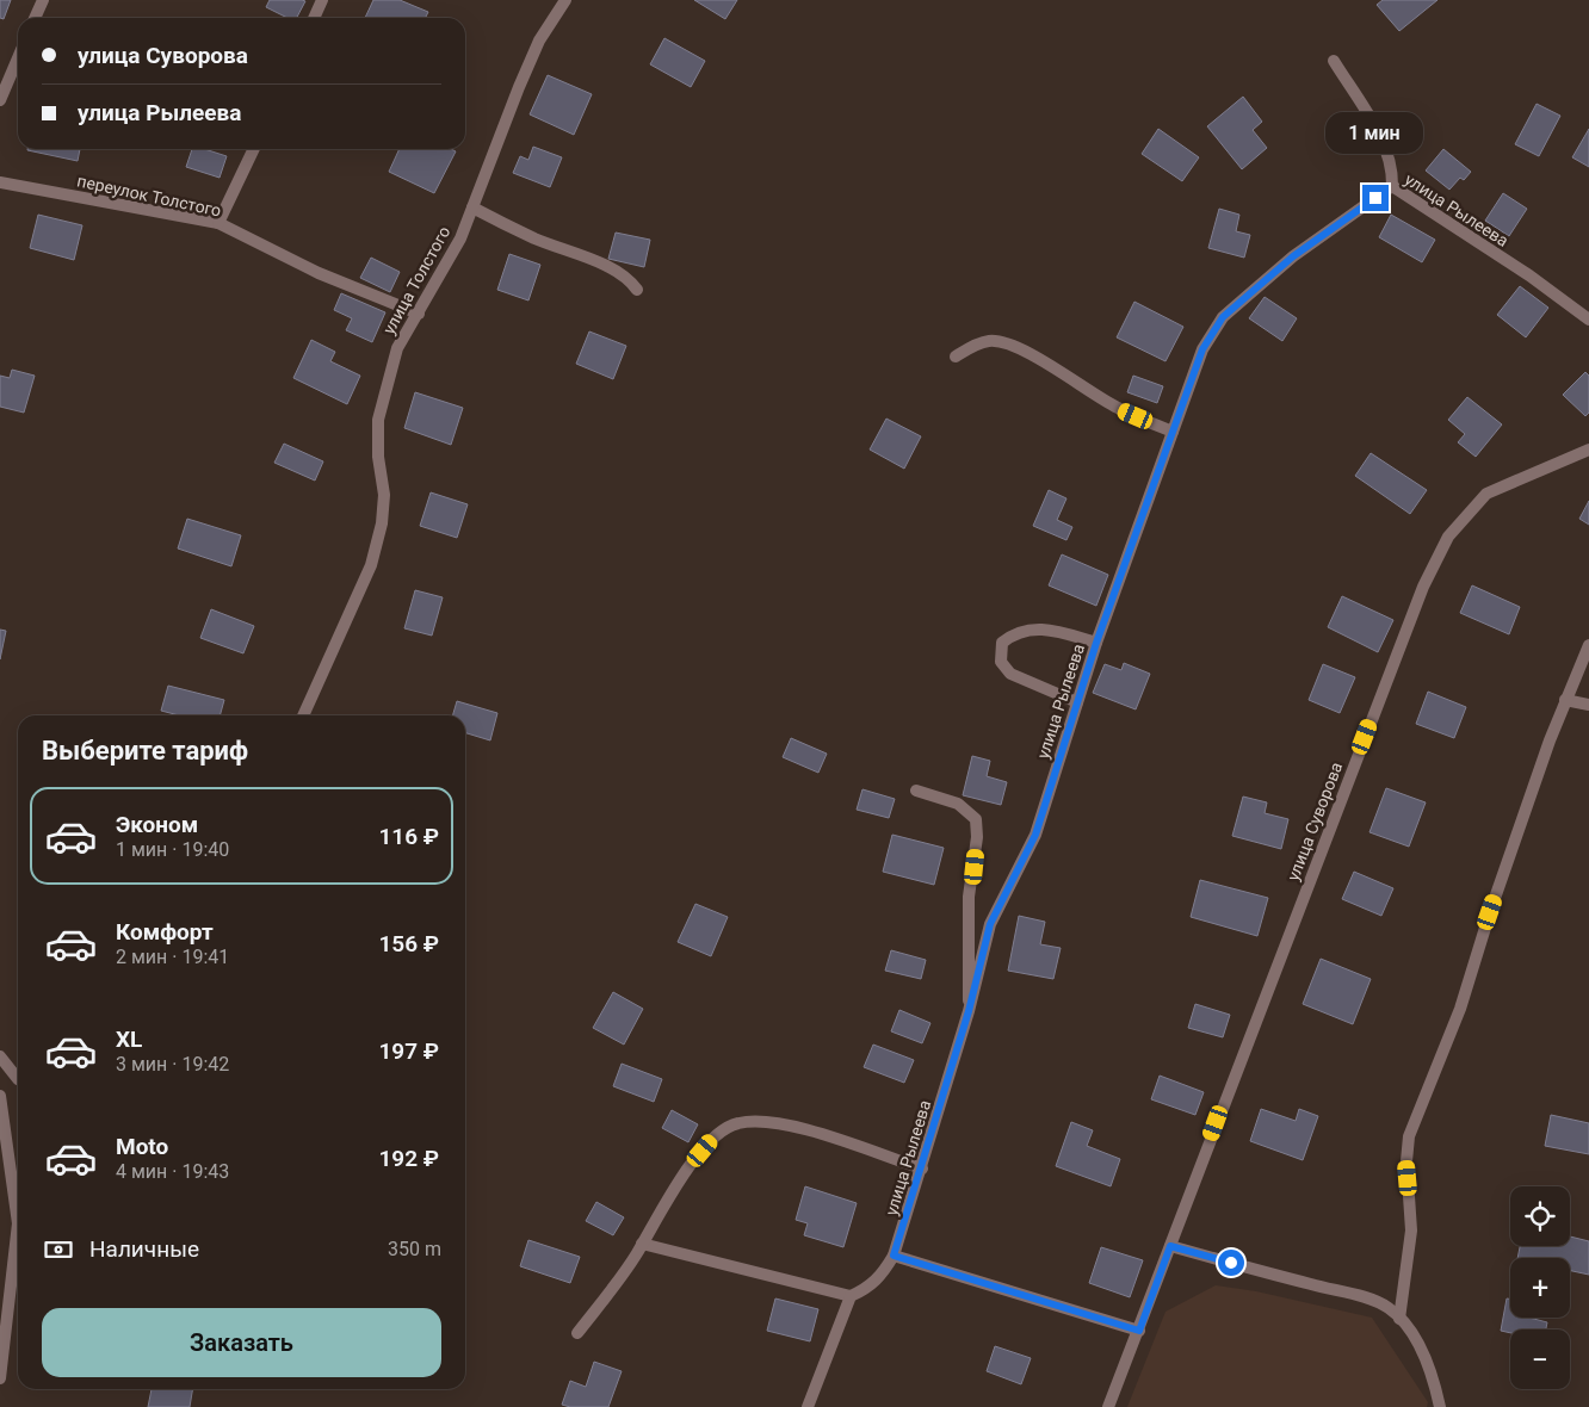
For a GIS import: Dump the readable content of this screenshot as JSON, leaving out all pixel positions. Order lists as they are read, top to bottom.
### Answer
{
  "streets": {
    "street": [
      "переулок Толстого",
      "улица Рылеева",
      "улица Толстого",
      "улица Суворова"
    ]
  },
  "crossings": [
    ["переулок Толстого", "улица Толстого"]
  ],
  "page": {
    "banner": ["улица Суворова", "улица Рылеева"],
    "bubble": "1 мин",
    "heading": "Выберите тариф",
    "list": [
      {
        "name": "Эконом",
        "note": "1 мин · 19:40",
        "value": "116 ₽"
      },
      {
        "name": "Комфорт",
        "note": "2 мин · 19:41",
        "value": "156 ₽"
      },
      {
        "name": "XL",
        "note": "3 мин · 19:42",
        "value": "197 ₽"
      },
      {
        "name": "Moto",
        "note": "4 мин · 19:43",
        "value": "192 ₽"
      }
    ],
    "map_buttons": ["+", "−"],
    "pay": ["Наличные", "350 m"],
    "buttons": "Заказать"
  }
}
